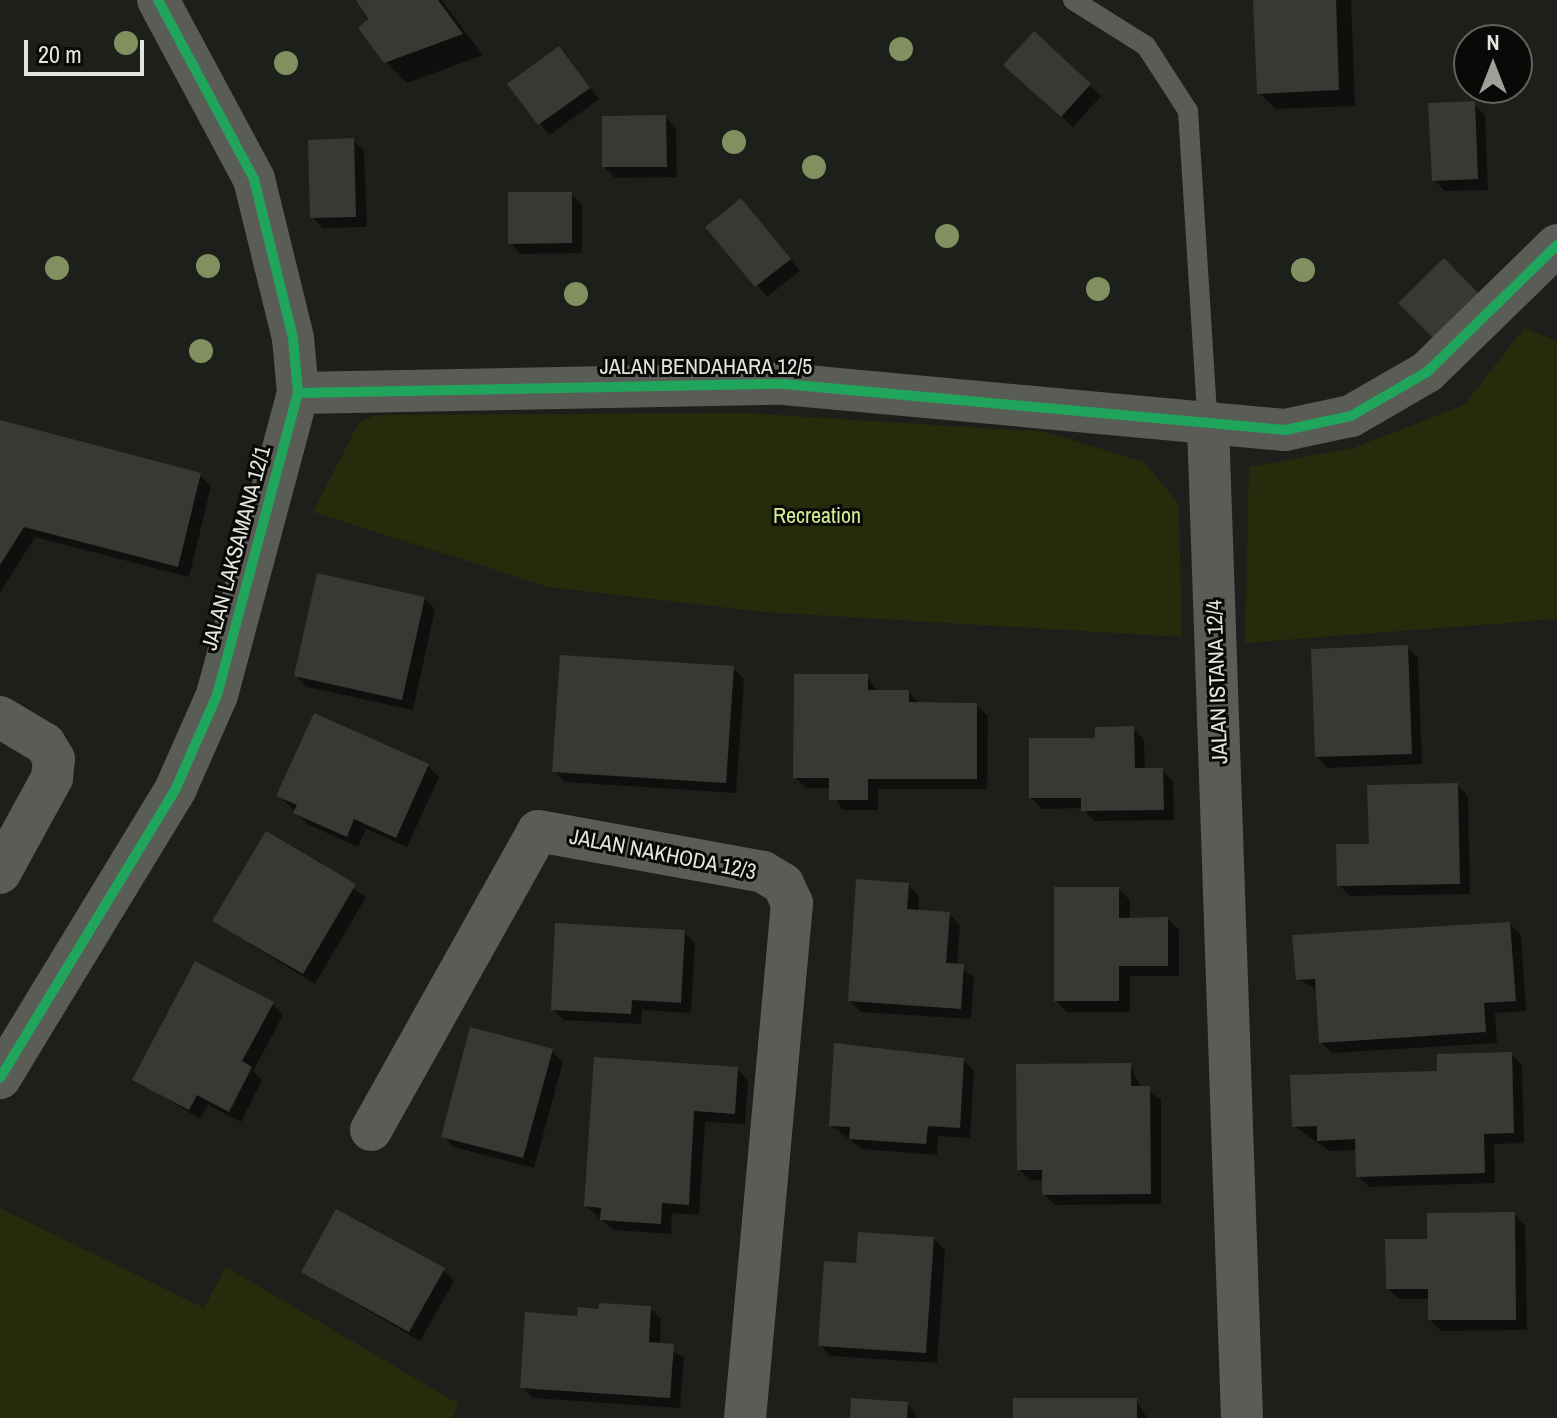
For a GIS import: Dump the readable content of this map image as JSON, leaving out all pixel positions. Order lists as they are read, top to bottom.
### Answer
{
  "streets": {
    "street": [
      "JALAN BENDAHARA 12/5",
      "JALAN LAKSAMANA 12/1",
      "JALAN ISTANA 12/4",
      "JALAN NAKHODA 12/3"
    ]
  },
  "crossings": [
    ["JALAN BENDAHARA 12/5", "JALAN LAKSAMANA 12/1"],
    ["JALAN BENDAHARA 12/5", "JALAN ISTANA 12/4"]
  ],
  "parks": ["Recreation"],
  "scale_bar": "20 m",
  "north": "top"
}
